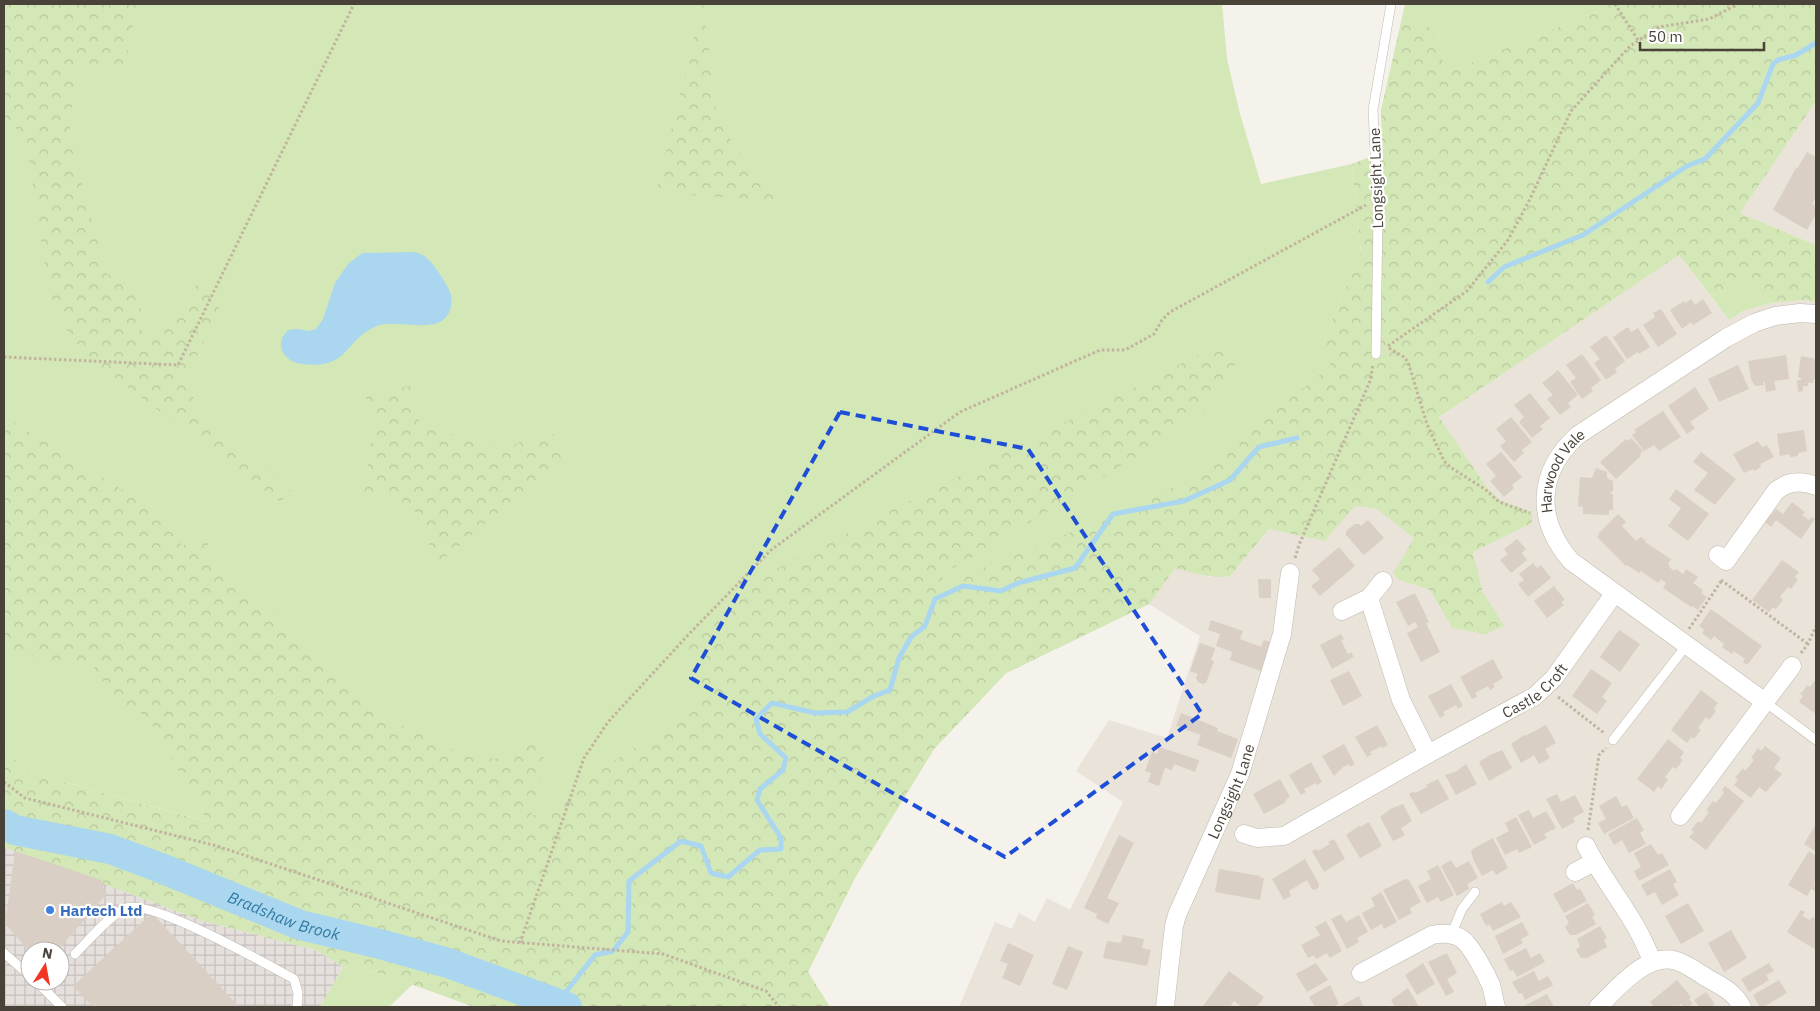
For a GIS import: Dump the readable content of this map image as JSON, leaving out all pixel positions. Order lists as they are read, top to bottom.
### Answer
{
  "streets": {
    "street": ["Longsight Lane", "Harwood Vale", "Castle Croft"]
  },
  "crossings": [
    ["Harwood Vale", "Castle Croft"]
  ],
  "water": ["Bradshaw Brook"],
  "places": ["Hartech Ltd"],
  "scale_bar": "50 m",
  "north": "top"
}
